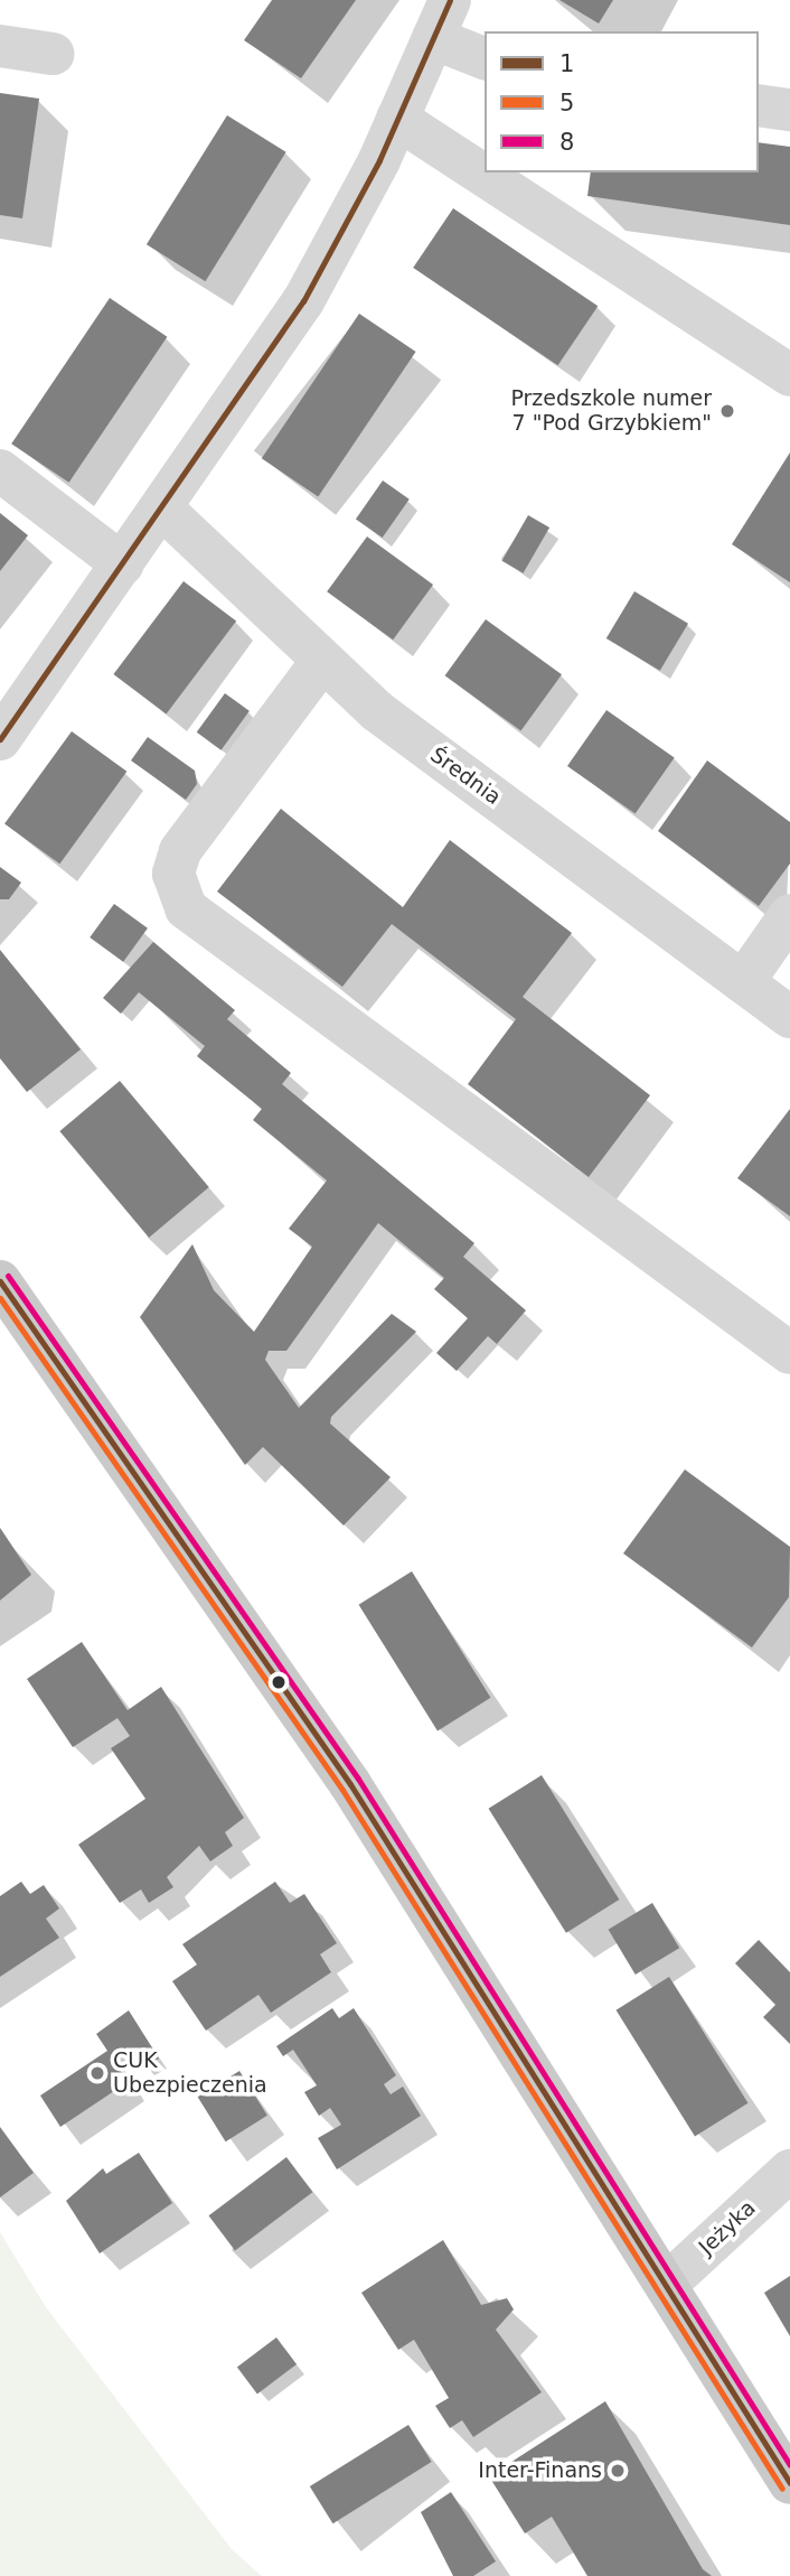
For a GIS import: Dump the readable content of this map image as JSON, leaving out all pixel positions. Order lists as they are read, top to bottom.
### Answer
{
  "streets": {
    "street": ["Średnia", "Jeżyka"]
  },
  "places": ["Przedszkole numer 7 \"Pod Grzybkiem\"", "CUK Ubezpieczenia", "Inter-Finans"],
  "lines": ["transit line 1", "transit line 8", "transit line 5"],
  "legend": ["1", "5", "8"]
}
